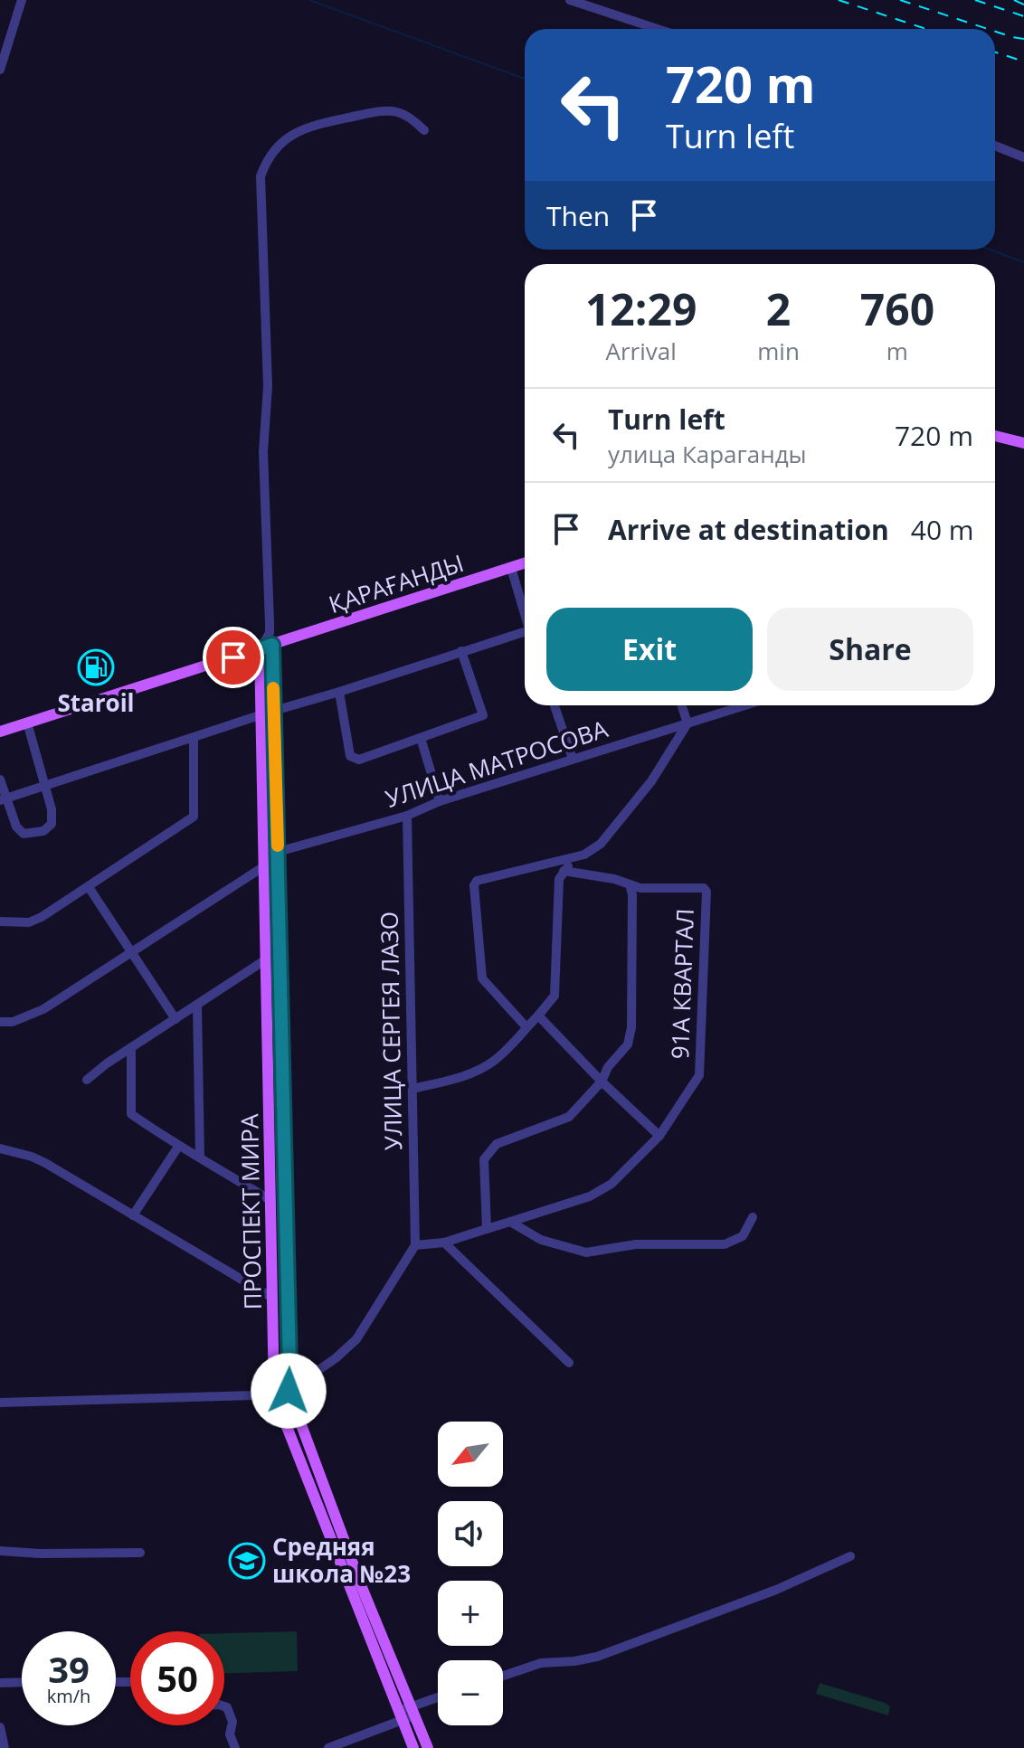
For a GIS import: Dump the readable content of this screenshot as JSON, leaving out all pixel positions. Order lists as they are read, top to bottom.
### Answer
{
  "streets": {
    "main road": ["ҚАРАҒАНДЫ", "ПРОСПЕКТ МИРА"],
    "street": ["УЛИЦА МАТРОСОВА", "91А КВАРТАЛ", "УЛИЦА СЕРГЕЯ ЛАЗО"]
  },
  "crossings": [
    ["ҚАРАҒАНДЫ", "ПРОСПЕКТ МИРА"],
    ["УЛИЦА МАТРОСОВА", "УЛИЦА СЕРГЕЯ ЛАЗО"],
    ["УЛИЦА МАТРОСОВА", "ПРОСПЕКТ МИРА"]
  ],
  "places": {
    "fuel station": ["Staroil"],
    "school or university": ["Средняя школа №23"]
  },
  "north": "bottom left",
  "page": {
    "turn": ["720 m", "Turn left"],
    "then": "Then",
    "eta": [
      "12:29",
      "Arrival",
      "2",
      "min",
      "760",
      "m"
    ],
    "list": [
      {
        "name": "Turn left",
        "note": "улица Караганды",
        "value": "720 m"
      },
      {
        "name": "Arrive at destination",
        "value": "40 m"
      }
    ],
    "buttons": ["Exit", "Share"],
    "map_buttons": ["+", "−"],
    "speed": "39 km/h",
    "limit": "50"
  }
}
